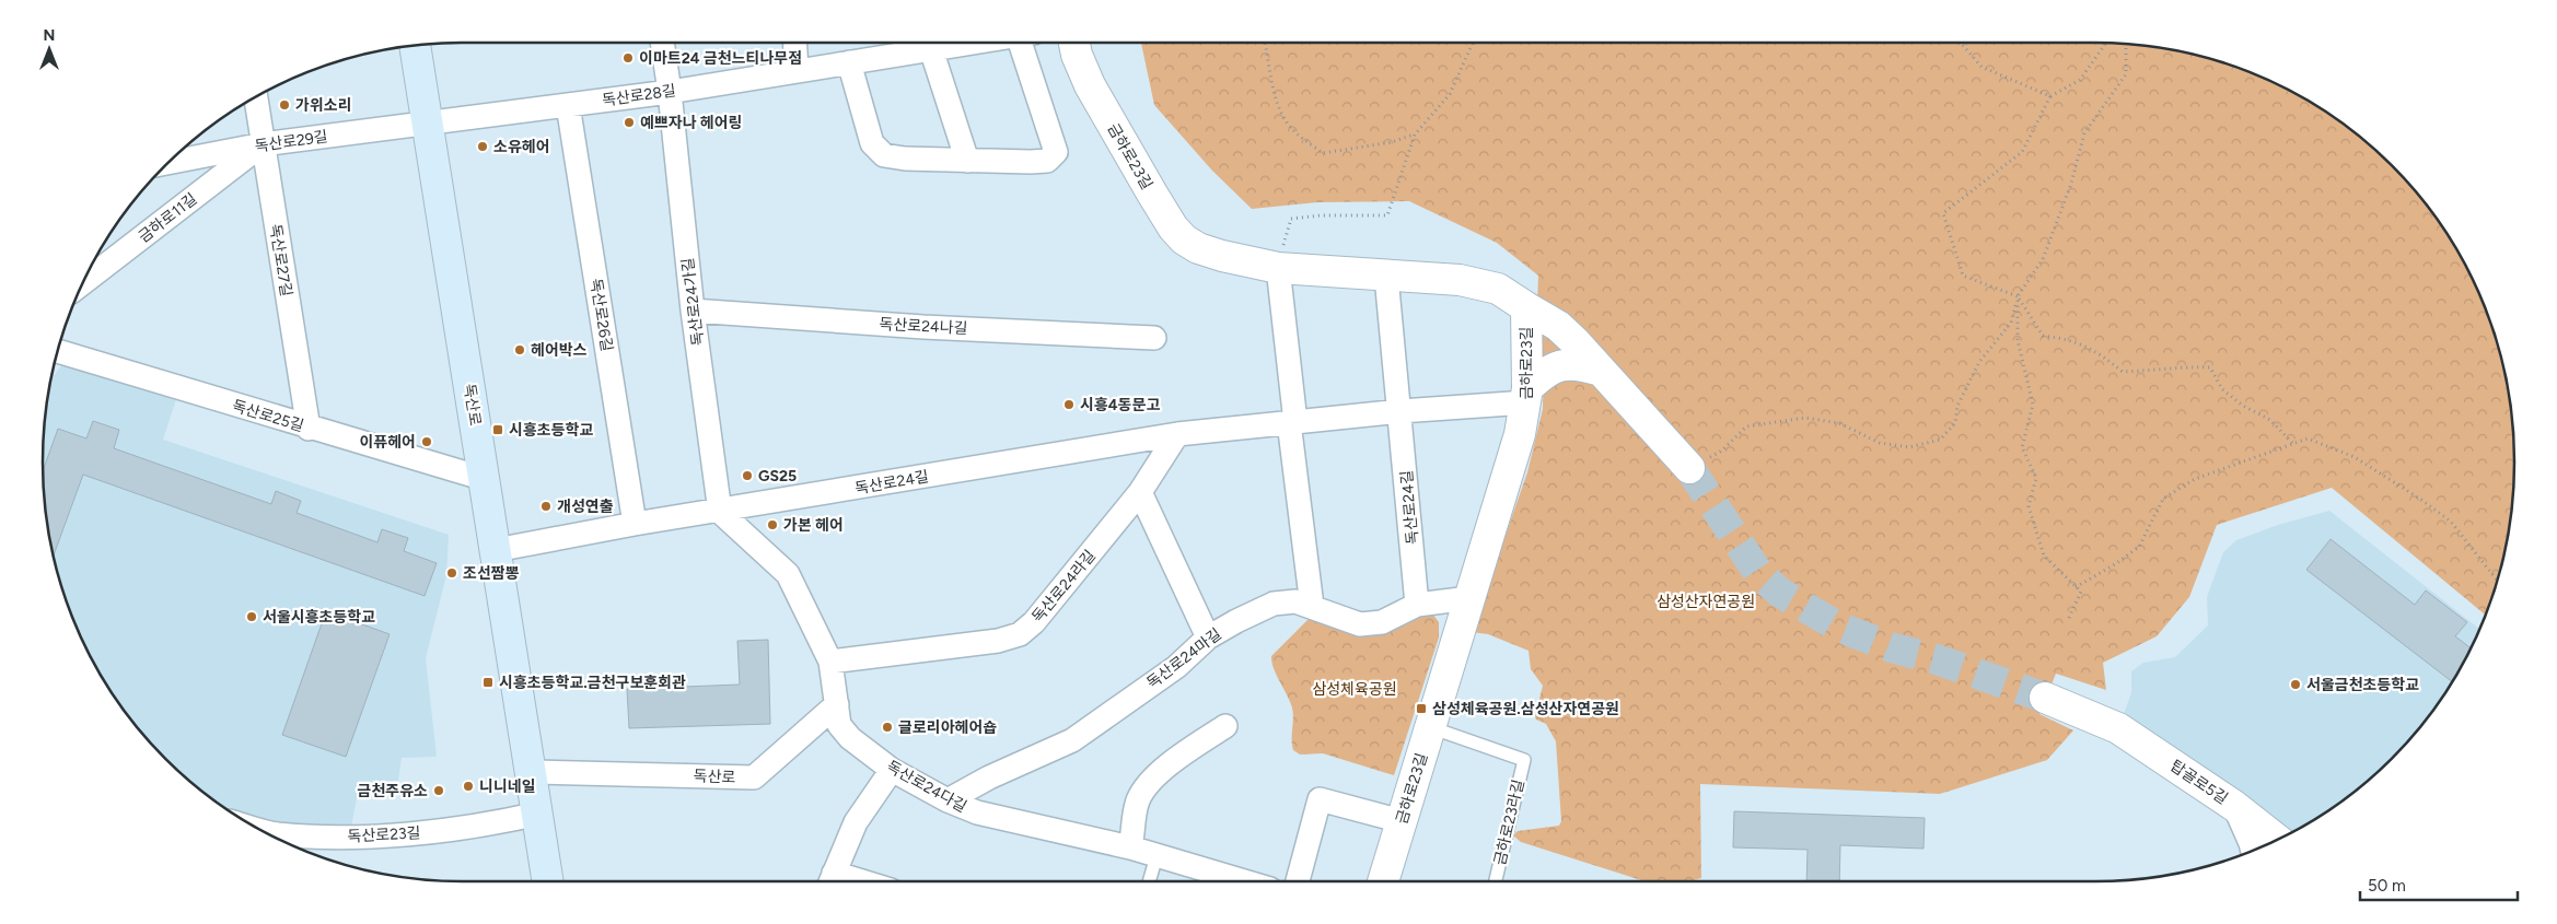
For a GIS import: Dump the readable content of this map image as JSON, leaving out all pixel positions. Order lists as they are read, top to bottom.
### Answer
{
  "streets": {
    "main road": ["독산로"],
    "street": [
      "독산로28길",
      "독산로29길",
      "금하로23길",
      "금하로11길",
      "독산로27길",
      "독산로24가길",
      "독산로26길",
      "독산로24나길",
      "독산로25길",
      "독산로24길",
      "독산로24라길",
      "독산로24마길",
      "탑골로5길",
      "독산로24다길",
      "독산로23길"
    ],
    "lane": ["금하로23라길"]
  },
  "crossings": [
    ["독산로28길", "독산로29길"],
    ["독산로28길", "독산로24가길"],
    ["독산로28길", "독산로26길"],
    ["독산로28길", "독산로"],
    ["독산로29길", "금하로11길"],
    ["독산로29길", "독산로27길"],
    ["독산로29길", "독산로"],
    ["금하로23길", "독산로24길"],
    ["금하로23길", "독산로24마길"],
    ["금하로23길", "금하로23라길"],
    ["금하로11길", "독산로27길"],
    ["독산로27길", "독산로25길"],
    ["독산로24가길", "독산로24나길"],
    ["독산로24가길", "독산로24길"],
    ["독산로24가길", "독산로24다길"],
    ["독산로26길", "독산로24길"],
    ["독산로", "독산로25길"],
    ["독산로", "독산로24길"],
    ["독산로", "독산로24다길"],
    ["독산로", "독산로23길"],
    ["독산로24길", "독산로24라길"],
    ["독산로24길", "독산로24마길"],
    ["독산로24길", "독산로24다길"],
    ["독산로24라길", "독산로24다길"],
    ["독산로24마길", "독산로24다길"]
  ],
  "parks": ["삼성산자연공원", "삼성체육공원"],
  "places": {
    "other": [
      "이마트24 금천느티나무점",
      "가위소리",
      "예쁘자나 헤어링",
      "소유헤어",
      "헤어박스",
      "시흥4동문고",
      "이퓨헤어",
      "GS25",
      "개성연출",
      "가본 헤어",
      "조선짬뽕",
      "서울시흥초등학교",
      "서울금천초등학교",
      "글로리아헤어숍",
      "니니네일",
      "금천주유소"
    ],
    "transit": ["시흥초등학교", "시흥초등학교.금천구보훈회관", "삼성체육공원.삼성산자연공원"]
  },
  "scale_bar": "50 m",
  "north": "top"
}
